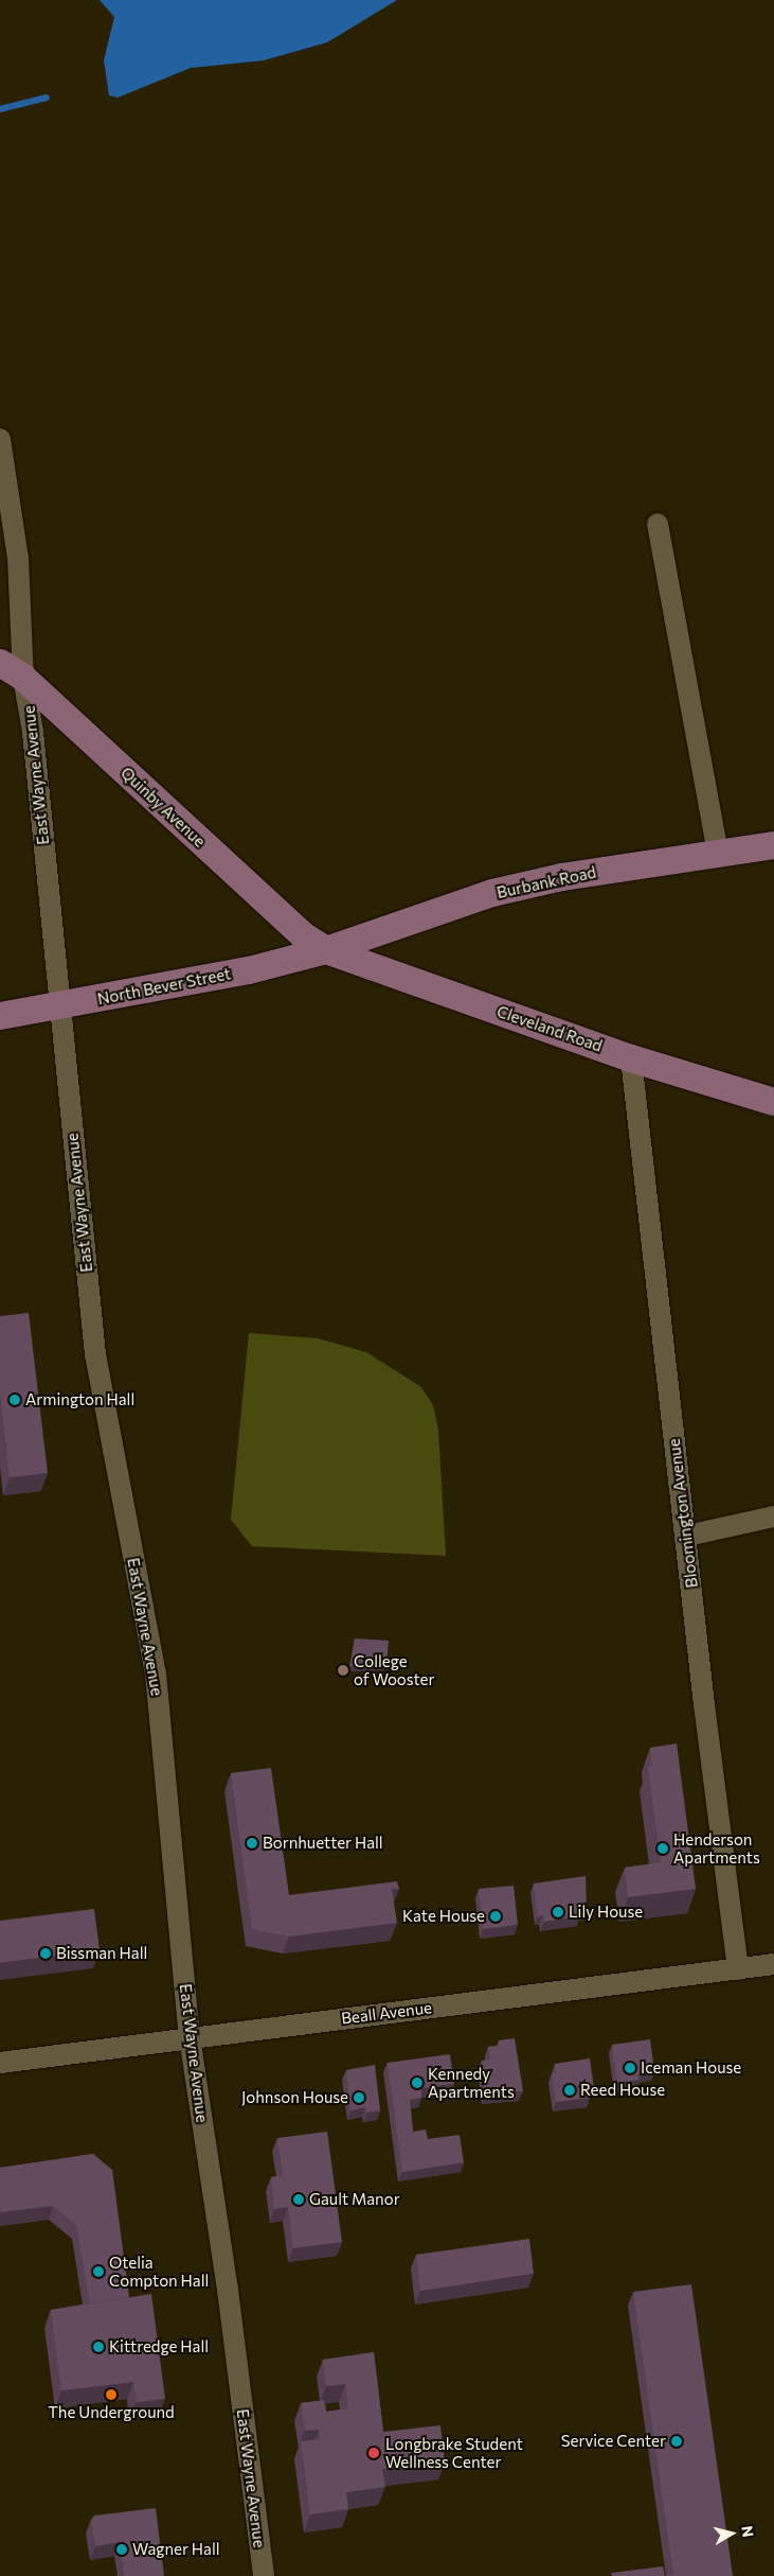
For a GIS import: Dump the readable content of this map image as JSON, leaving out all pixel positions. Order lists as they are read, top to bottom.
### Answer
{
  "streets": {
    "main road": [
      "Quinby Avenue",
      "Burbank Road",
      "North Bever Street",
      "Cleveland Road"
    ],
    "street": ["East Wayne Avenue", "Bloomington Avenue", "Beall Avenue"]
  },
  "crossings": [
    ["East Wayne Avenue", "Quinby Avenue"],
    ["East Wayne Avenue", "North Bever Street"],
    ["East Wayne Avenue", "Beall Avenue"],
    ["Quinby Avenue", "Burbank Road"],
    ["Quinby Avenue", "North Bever Street"],
    ["Quinby Avenue", "Cleveland Road"],
    ["Burbank Road", "North Bever Street"],
    ["Burbank Road", "Cleveland Road"],
    ["North Bever Street", "Cleveland Road"],
    ["Cleveland Road", "Bloomington Avenue"],
    ["Bloomington Avenue", "Beall Avenue"]
  ],
  "places": [
    "Armington Hall",
    "College of Wooster",
    "Bornhuetter Hall",
    "Henderson Apartments",
    "Lily House",
    "Kate House",
    "Bissman Hall",
    "Iceman House",
    "Kennedy Apartments",
    "Reed House",
    "Johnson House",
    "Gault Manor",
    "Otelia Compton Hall",
    "Kittredge Hall",
    "The Underground",
    "Service Center",
    "Longbrake Student Wellness Center",
    "Wagner Hall"
  ],
  "north": "right"
}
